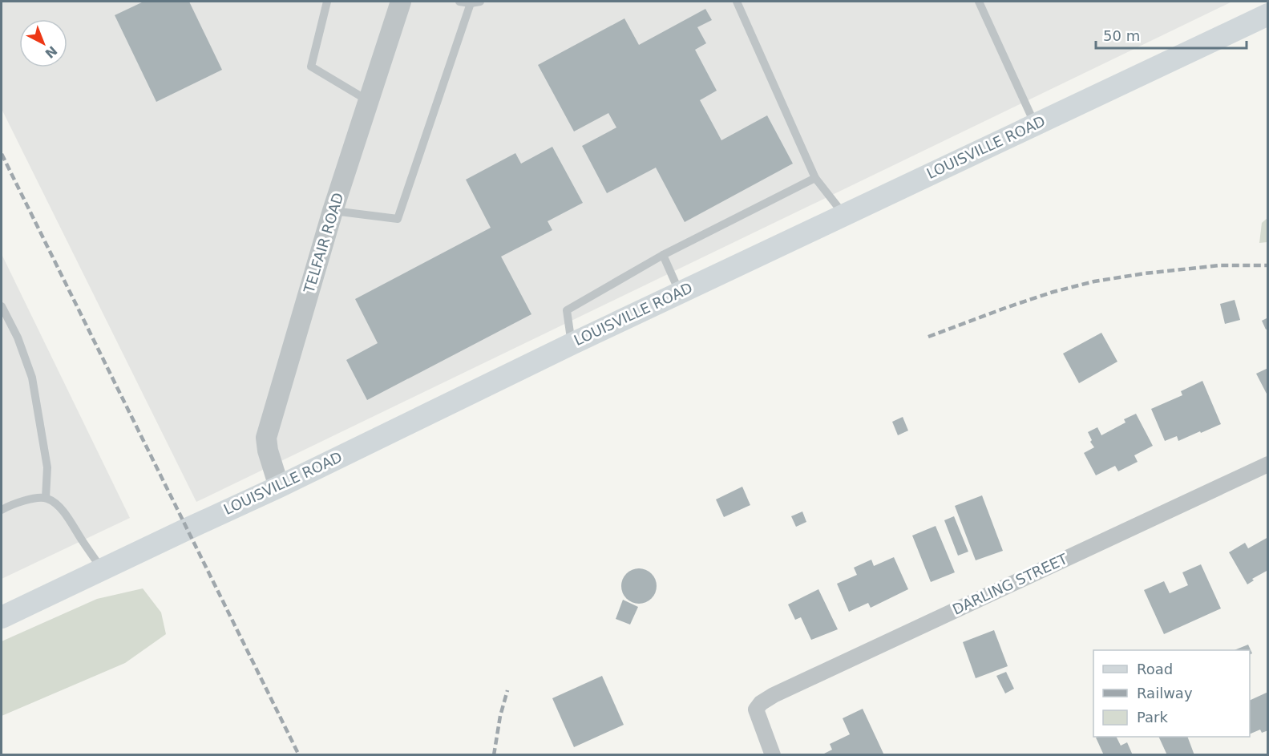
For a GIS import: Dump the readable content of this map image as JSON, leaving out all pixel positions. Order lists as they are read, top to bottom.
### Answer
{
  "streets": {
    "main road": ["LOUISVILLE ROAD"],
    "street": ["TELFAIR ROAD", "DARLING STREET"]
  },
  "crossings": [
    ["LOUISVILLE ROAD", "TELFAIR ROAD"]
  ],
  "legend": ["Road", "Railway", "Park"],
  "scale_bar": "50 m",
  "north": "bottom right"
}
